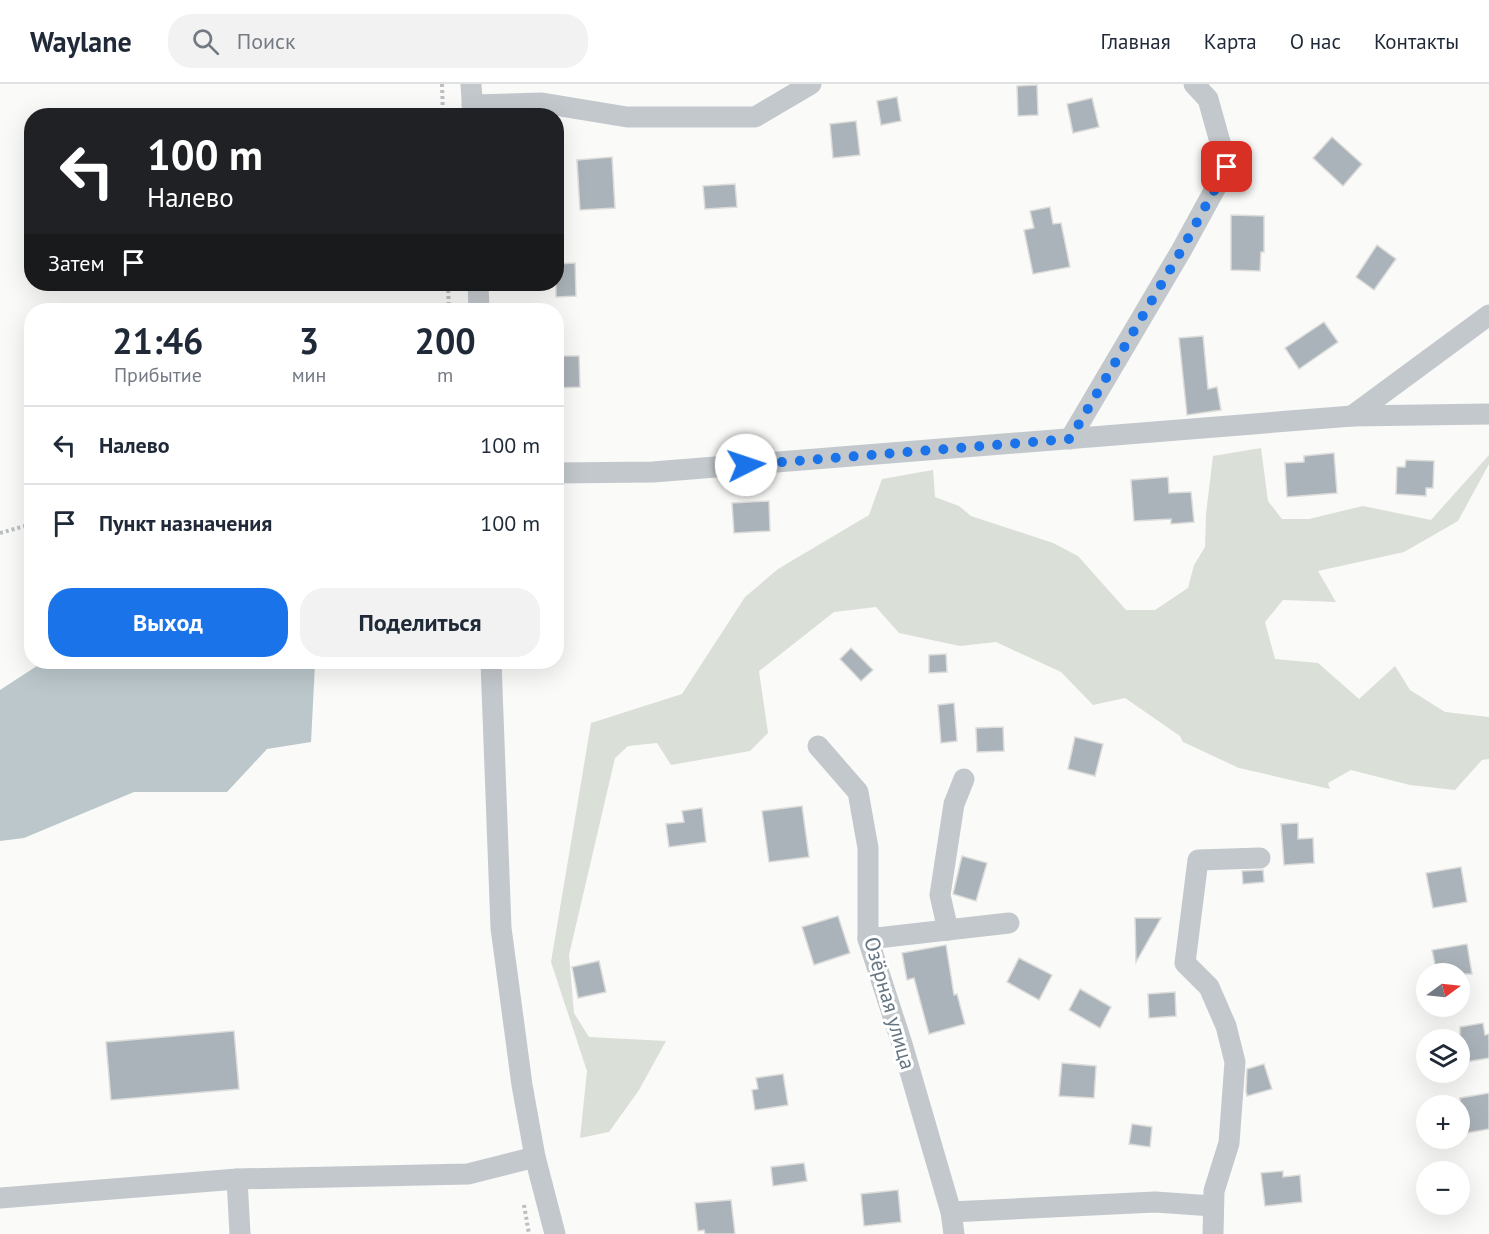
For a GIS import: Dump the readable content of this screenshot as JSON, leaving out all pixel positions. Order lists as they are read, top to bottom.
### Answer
{
  "streets": {
    "street": ["Озёрная улица"]
  },
  "north": "right",
  "page": {
    "header": "Waylane",
    "search": "Поиск",
    "nav": [
      "Главная",
      "Карта",
      "О нас",
      "Контакты"
    ],
    "turn": ["100 m", "Налево"],
    "then": "Затем",
    "eta": [
      "21:46",
      "Прибытие",
      "3",
      "мин",
      "200",
      "m"
    ],
    "list": [
      {
        "name": "Налево",
        "value": "100 m"
      },
      {
        "name": "Пункт назначения",
        "value": "100 m"
      }
    ],
    "buttons": ["Выход", "Поделиться"],
    "map_buttons": ["+", "−"]
  }
}
